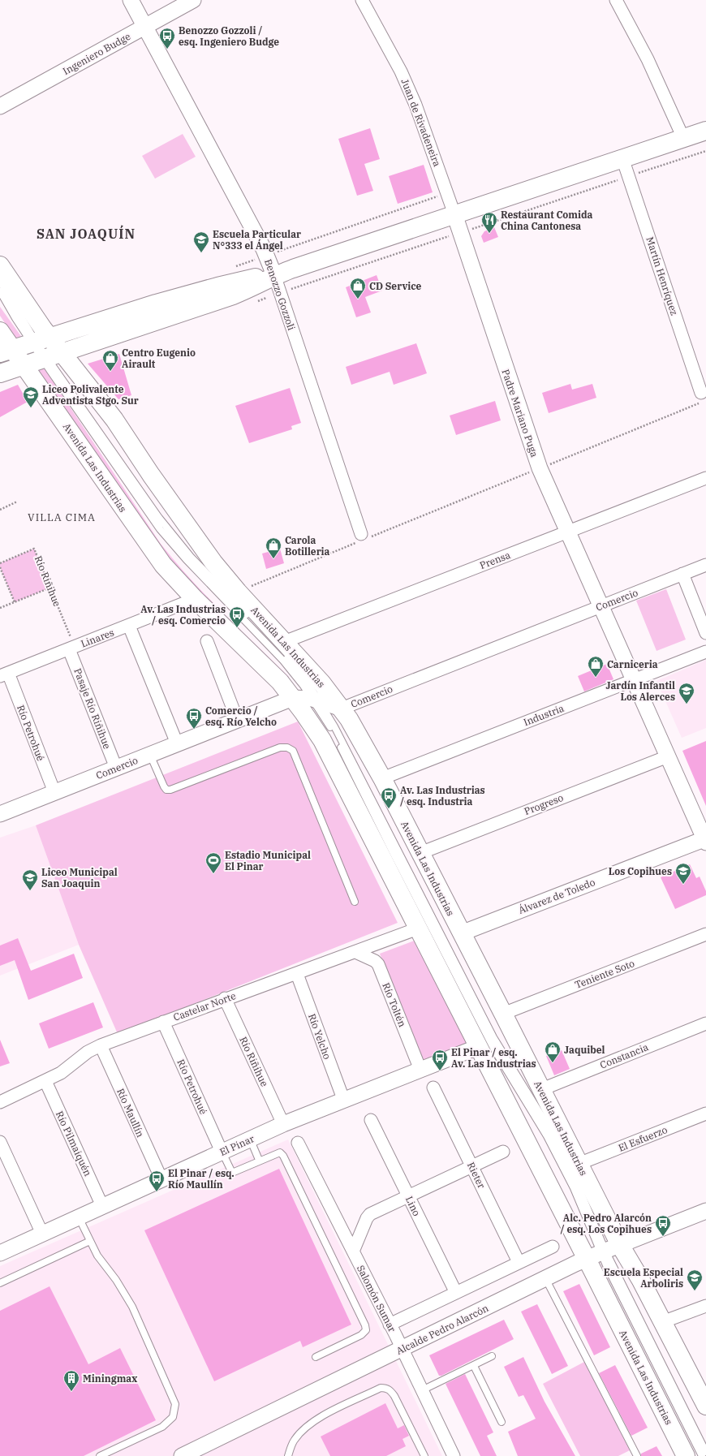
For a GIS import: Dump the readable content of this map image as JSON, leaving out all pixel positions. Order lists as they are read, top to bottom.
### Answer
{
  "streets": {
    "main road": ["Avenida Las Industrias"],
    "street": [
      "Ingeniero Budge",
      "Juan de Rivadeneira",
      "Martín Henríquez",
      "Benozzo Gozzoli",
      "Padre Mariano Puga",
      "Prensa",
      "Río Riñihue",
      "Comercio",
      "Linares",
      "Pasaje Río Riñihue",
      "Industria",
      "Río Petrohué",
      "Progreso",
      "Álvarez de Toledo",
      "Teniente Soto",
      "Río Toltén",
      "Castelar Norte",
      "Río Yelcho",
      "Constancia",
      "Río Maullín",
      "El Esfuerzo",
      "Río Pilmaiquén",
      "El Pinar",
      "Rieter",
      "Lino",
      "Salomón Sumar",
      "Alcalde Pedro Alarcón"
    ]
  },
  "crossings": [
    ["Ingeniero Budge", "Benozzo Gozzoli"],
    ["Juan de Rivadeneira", "Padre Mariano Puga"],
    ["Padre Mariano Puga", "Prensa"],
    ["Padre Mariano Puga", "Comercio"],
    ["Avenida Las Industrias", "Prensa"],
    ["Avenida Las Industrias", "Comercio"],
    ["Avenida Las Industrias", "Linares"],
    ["Avenida Las Industrias", "Industria"],
    ["Avenida Las Industrias", "Progreso"],
    ["Avenida Las Industrias", "Álvarez de Toledo"],
    ["Avenida Las Industrias", "Teniente Soto"],
    ["Avenida Las Industrias", "Castelar Norte"],
    ["Avenida Las Industrias", "Constancia"],
    ["Avenida Las Industrias", "El Esfuerzo"],
    ["Avenida Las Industrias", "El Pinar"],
    ["Avenida Las Industrias", "Alcalde Pedro Alarcón"],
    ["Río Riñihue", "Linares"],
    ["Río Riñihue", "Pasaje Río Riñihue"],
    ["Río Riñihue", "Castelar Norte"],
    ["Río Riñihue", "El Pinar"],
    ["Comercio", "Pasaje Río Riñihue"],
    ["Comercio", "Río Petrohué"],
    ["Linares", "Pasaje Río Riñihue"],
    ["Linares", "Río Petrohué"],
    ["Río Petrohué", "Castelar Norte"],
    ["Río Petrohué", "El Pinar"],
    ["Río Toltén", "Castelar Norte"],
    ["Río Toltén", "El Pinar"],
    ["Castelar Norte", "Río Yelcho"],
    ["Castelar Norte", "Río Maullín"],
    ["Castelar Norte", "Río Pilmaiquén"],
    ["Río Yelcho", "El Pinar"],
    ["Río Maullín", "El Pinar"],
    ["Río Pilmaiquén", "El Pinar"],
    ["Salomón Sumar", "Alcalde Pedro Alarcón"]
  ],
  "districts": ["SAN JOAQUÍN", "VILLA CIMA"],
  "places": {
    "bus stop": [
      "Benozzo Gozzoli / esq. Ingeniero Budge",
      "Av. Las Industrias / esq. Comercio",
      "Comercio / esq. Río Yelcho",
      "Av. Las Industrias / esq. Industria",
      "El Pinar / esq. Av. Las Industrias",
      "El Pinar / esq. Río Maullín",
      "Alc. Pedro Alarcón / esq. Los Copihues"
    ],
    "restaurant": ["Restaurant Comida China Cantonesa"],
    "school or university": [
      "Escuela Particular N°333 el Ángel",
      "Liceo Polivalente Adventista Stgo. Sur",
      "Jardín Infantil Los Alerces",
      "Los Copihues",
      "Liceo Municipal San Joaquin",
      "Escuela Especial Arboliris"
    ],
    "shop": [
      "CD Service",
      "Centro Eugenio Airault",
      "Carola Botilleria",
      "Carniceria",
      "Jaquibel"
    ],
    "sports": ["Estadio Municipal El Pinar"],
    "building": ["Miningmax"]
  }
}
